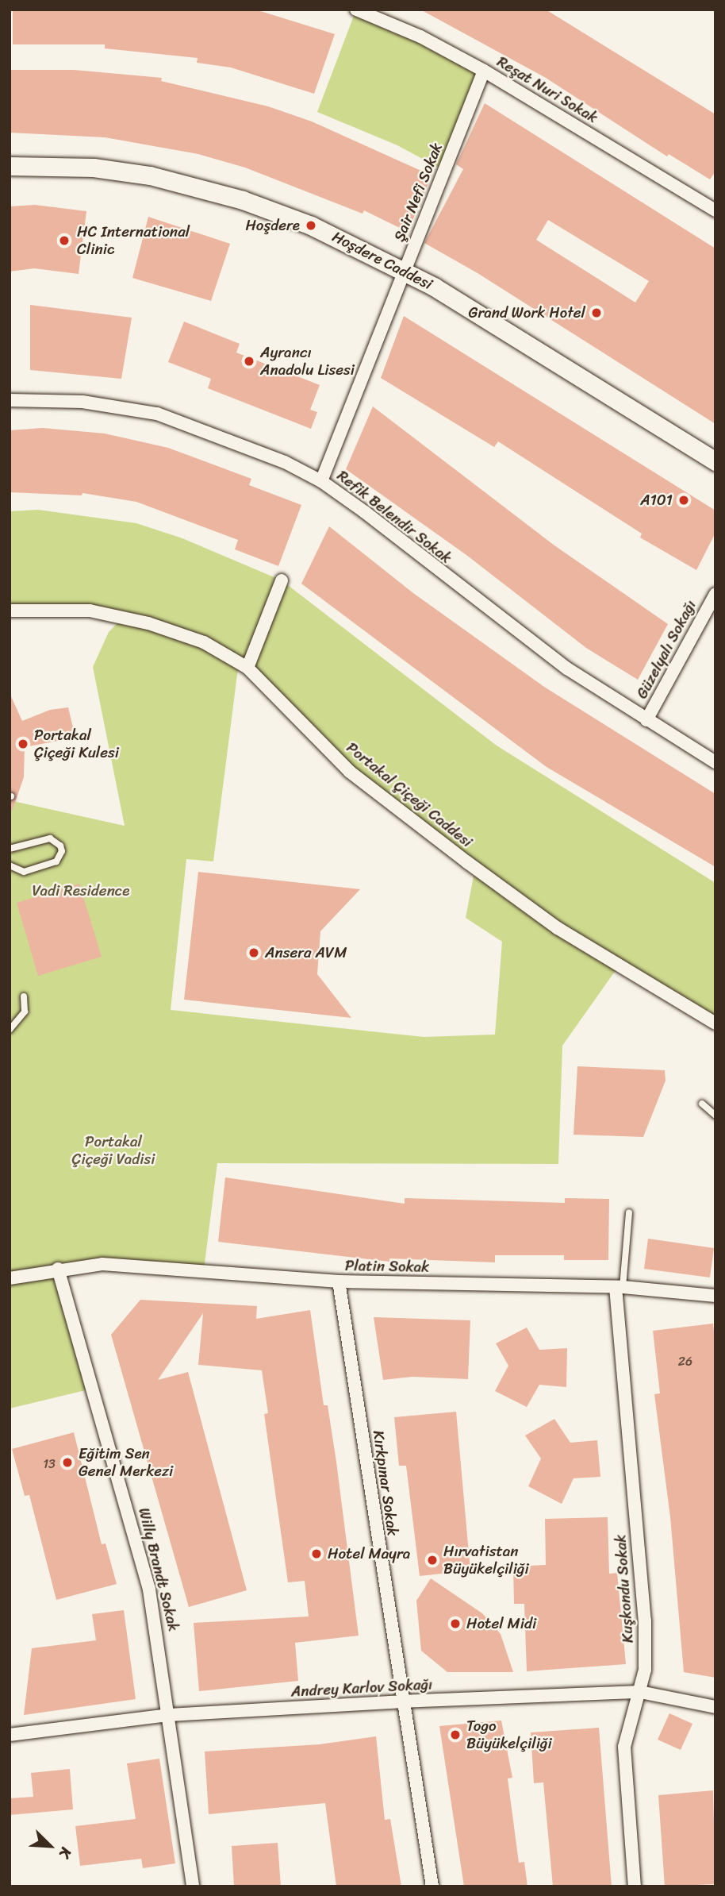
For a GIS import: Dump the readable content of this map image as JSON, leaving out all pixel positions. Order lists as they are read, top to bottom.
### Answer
{
  "streets": {
    "main road": ["Hoşdere Caddesi"],
    "street": [
      "Reşat Nuri Sokak",
      "Şair Nefi Sokak",
      "Refik Belendir Sokak",
      "Güzelyalı Sokağı",
      "Portakal Çiçeği Caddesi",
      "Platin Sokak",
      "Kırkpınar Sokak",
      "Willy Brandt Sokak",
      "Kuşkondu Sokak",
      "Andrey Karlov Sokağı"
    ]
  },
  "crossings": [
    ["Reşat Nuri Sokak", "Şair Nefi Sokak"],
    ["Şair Nefi Sokak", "Hoşdere Caddesi"],
    ["Şair Nefi Sokak", "Refik Belendir Sokak"],
    ["Refik Belendir Sokak", "Güzelyalı Sokağı"],
    ["Platin Sokak", "Kırkpınar Sokak"],
    ["Platin Sokak", "Willy Brandt Sokak"],
    ["Platin Sokak", "Kuşkondu Sokak"],
    ["Kırkpınar Sokak", "Andrey Karlov Sokağı"],
    ["Willy Brandt Sokak", "Andrey Karlov Sokağı"],
    ["Kuşkondu Sokak", "Andrey Karlov Sokağı"]
  ],
  "parks": ["Vadi Residence", "Portakal Çiçeği Vadisi"],
  "places": [
    "Hoşdere",
    "HC International Clinic",
    "Grand Work Hotel",
    "Ayrancı Anadolu Lisesi",
    "A101",
    "Portakal Çiçeği Kulesi",
    "Ansera AVM",
    "Eğitim Sen Genel Merkezi",
    "Hotel Mayra",
    "Hırvatistan Büyükelçiliği",
    "Hotel Midi",
    "Togo Büyükelçiliği"
  ],
  "house_numbers": ["26", "13"],
  "north": "bottom right"
}
